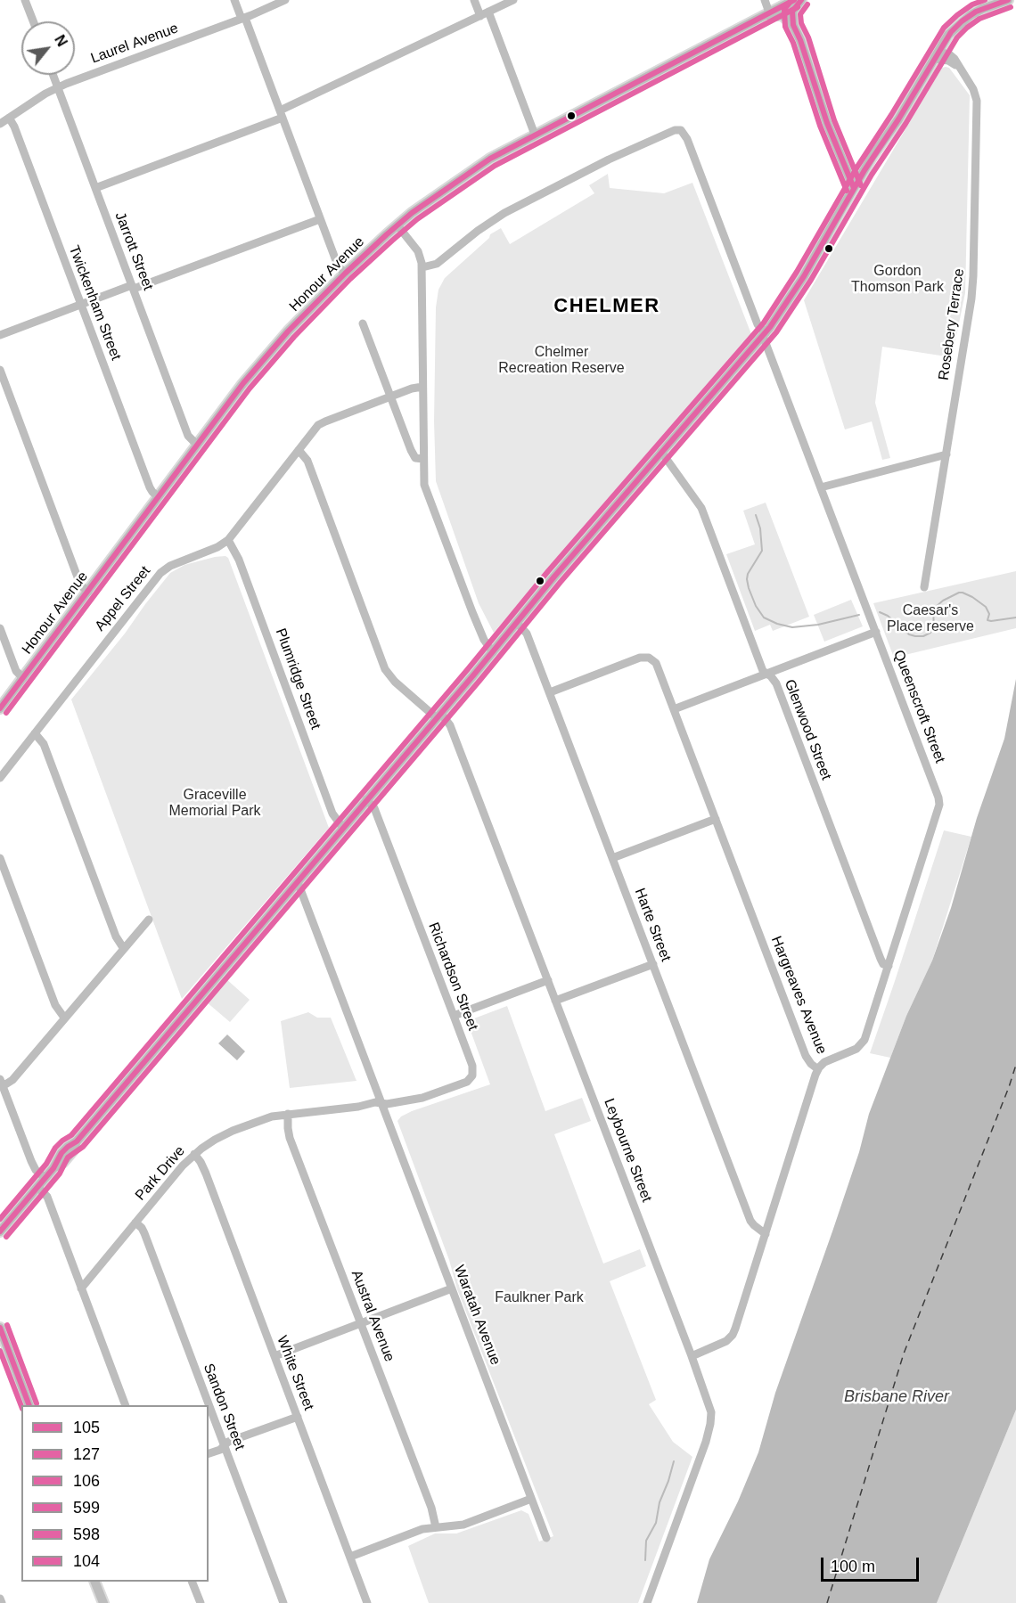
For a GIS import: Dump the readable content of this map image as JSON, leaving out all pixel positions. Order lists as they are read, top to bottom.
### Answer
{
  "streets": {
    "main road": ["Honour Avenue"],
    "street": [
      "Laurel Avenue",
      "Jarrott Street",
      "Twickenham Street",
      "Rosebery Terrace",
      "Appel Street",
      "Plumridge Street",
      "Queenscroft Street",
      "Glenwood Street",
      "Harte Street",
      "Richardson Street",
      "Hargreaves Avenue",
      "Leybourne Street",
      "Park Drive",
      "Waratah Avenue",
      "Austral Avenue",
      "White Street",
      "Sandon Street"
    ]
  },
  "crossings": [
    ["Laurel Avenue", "Jarrott Street"],
    ["Laurel Avenue", "Twickenham Street"],
    ["Jarrott Street", "Honour Avenue"],
    ["Honour Avenue", "Twickenham Street"],
    ["Appel Street", "Plumridge Street"],
    ["Appel Street", "Leybourne Street"],
    ["Queenscroft Street", "Glenwood Street"],
    ["Queenscroft Street", "Hargreaves Avenue"],
    ["Harte Street", "Hargreaves Avenue"],
    ["Richardson Street", "Park Drive"],
    ["Richardson Street", "Waratah Avenue"],
    ["Hargreaves Avenue", "Leybourne Street"],
    ["Park Drive", "Waratah Avenue"],
    ["Park Drive", "Austral Avenue"],
    ["Park Drive", "White Street"],
    ["Park Drive", "Sandon Street"]
  ],
  "districts": ["CHELMER"],
  "water": ["Brisbane River"],
  "parks": [
    "Gordon Thomson Park",
    "Chelmer Recreation Reserve",
    "Caesar's Place reserve",
    "Graceville Memorial Park",
    "Faulkner Park"
  ],
  "lines": [
    "transit line 105",
    "transit line 127",
    "transit line 106",
    "transit line 599",
    "transit line 598",
    "transit line 104"
  ],
  "legend": [
    "105",
    "127",
    "106",
    "599",
    "598",
    "104"
  ],
  "scale_bar": "100 m",
  "north": "top right"
}
